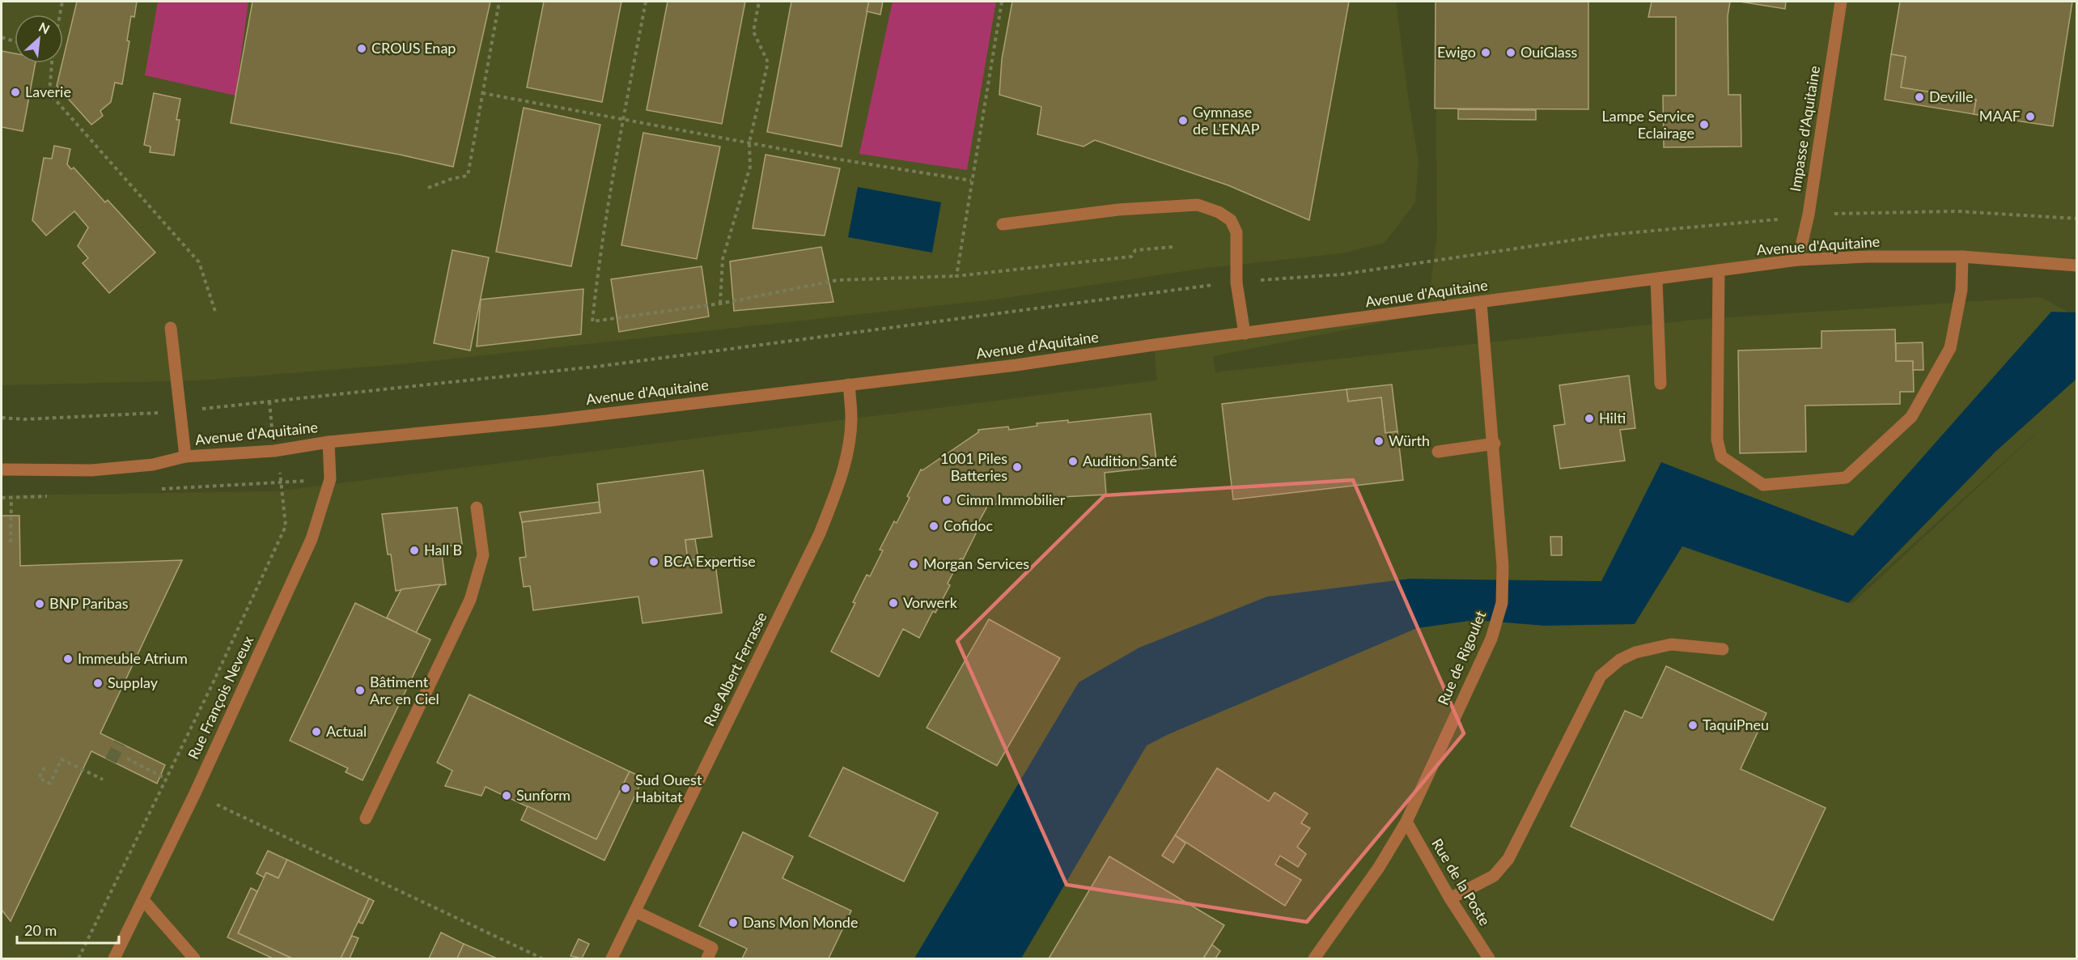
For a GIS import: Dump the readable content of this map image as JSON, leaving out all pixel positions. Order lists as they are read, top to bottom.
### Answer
{
  "streets": {
    "street": [
      "Impasse d'Aquitaine",
      "Avenue d'Aquitaine",
      "Rue de Rigoulet",
      "Rue Albert Ferrasse",
      "Rue François Neveux",
      "Rue de la Poste"
    ]
  },
  "crossings": [
    ["Impasse d'Aquitaine", "Avenue d'Aquitaine"],
    ["Avenue d'Aquitaine", "Rue de Rigoulet"],
    ["Avenue d'Aquitaine", "Rue Albert Ferrasse"],
    ["Avenue d'Aquitaine", "Rue François Neveux"],
    ["Rue de Rigoulet", "Rue de la Poste"]
  ],
  "places": [
    "CROUS Enap",
    "Ewigo",
    "OuiGlass",
    "Laverie",
    "Deville",
    "MAAF",
    "Gymnase de L'ENAP",
    "Lampe Service Eclairage",
    "Hilti",
    "Würth",
    "Audition Santé",
    "1001 Piles Batteries",
    "Cimm Immobilier",
    "Cofidoc",
    "Hall B",
    "BCA Expertise",
    "Morgan Services",
    "Vorwerk",
    "BNP Paribas",
    "Immeuble Atrium",
    "Supplay",
    "Bâtiment Arc en Ciel",
    "TaquiPneu",
    "Actual",
    "Sud Ouest Habitat",
    "Sunform",
    "Dans Mon Monde"
  ],
  "scale_bar": "20 m",
  "north": "top right"
}
